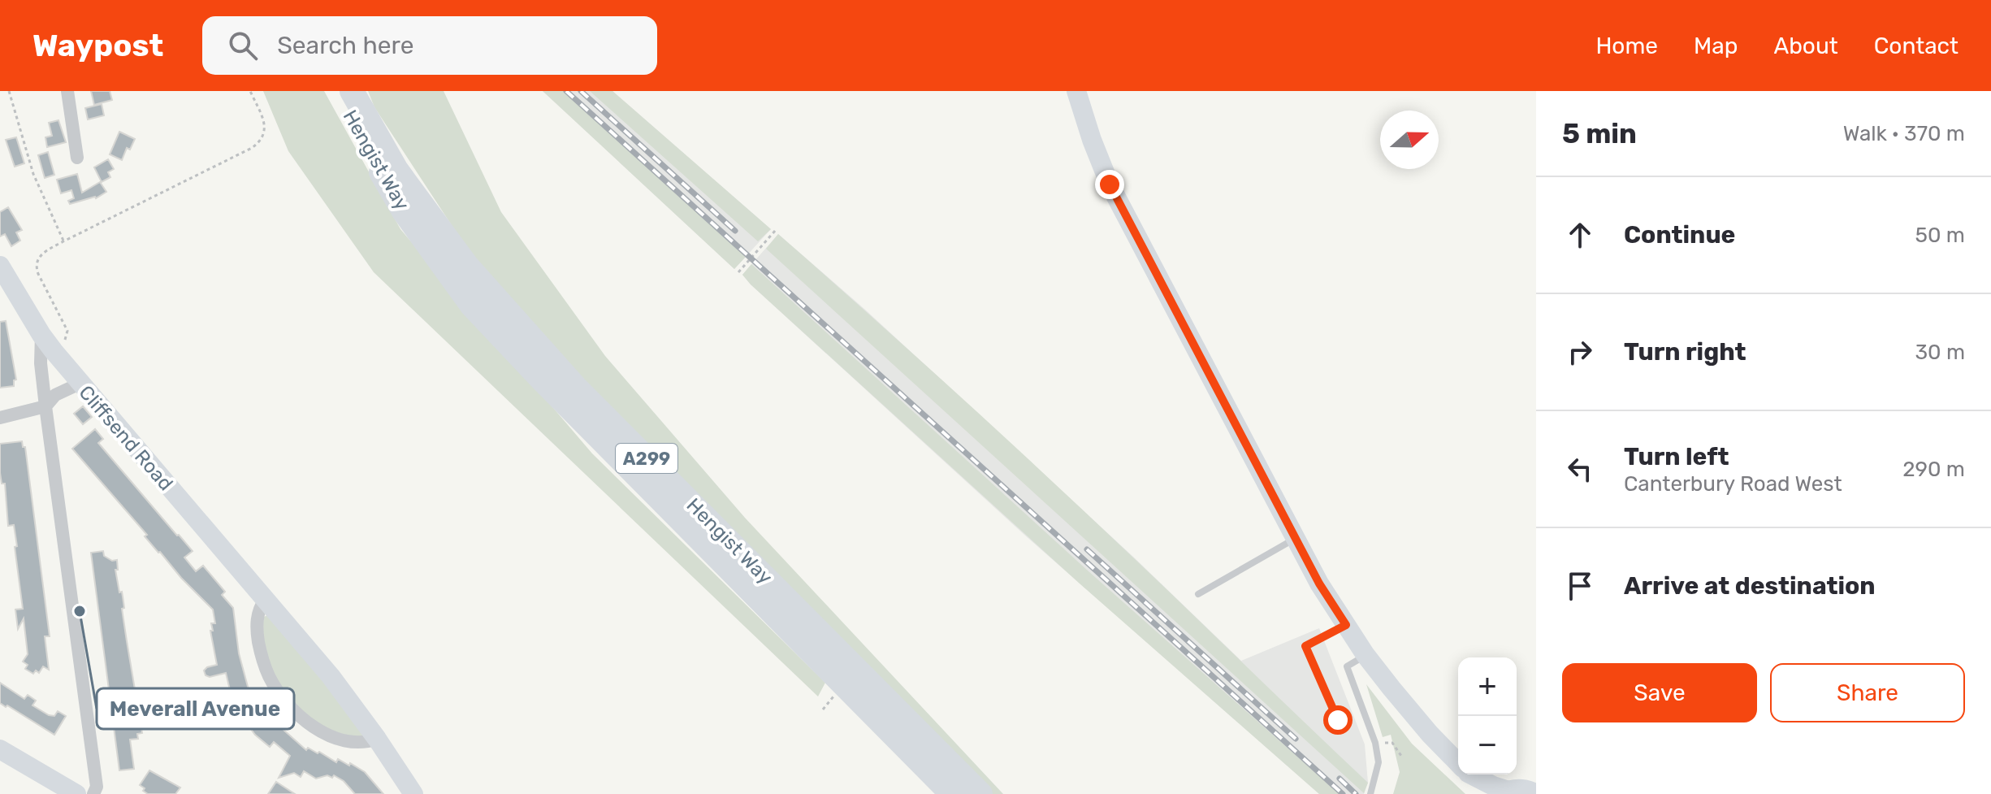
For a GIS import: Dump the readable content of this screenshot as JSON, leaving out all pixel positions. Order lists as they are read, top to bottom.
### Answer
{
  "streets": {
    "highway": ["Hengist Way", "A299"],
    "street": ["Cliffsend Road"]
  },
  "places": ["Meverall Avenue"],
  "north": "right",
  "page": {
    "header": "Waypost",
    "search": "Search here",
    "nav": [
      "Home",
      "Map",
      "About",
      "Contact"
    ],
    "heading": ["5 min", "Walk · 370 m"],
    "list": [
      ["Continue", "50 m"],
      ["Turn right", "30 m"],
      ["Turn left", "Canterbury Road West", "290 m"],
      "Arrive at destination"
    ],
    "buttons": ["Save", "Share"],
    "map_buttons": ["+", "−"]
  }
}
